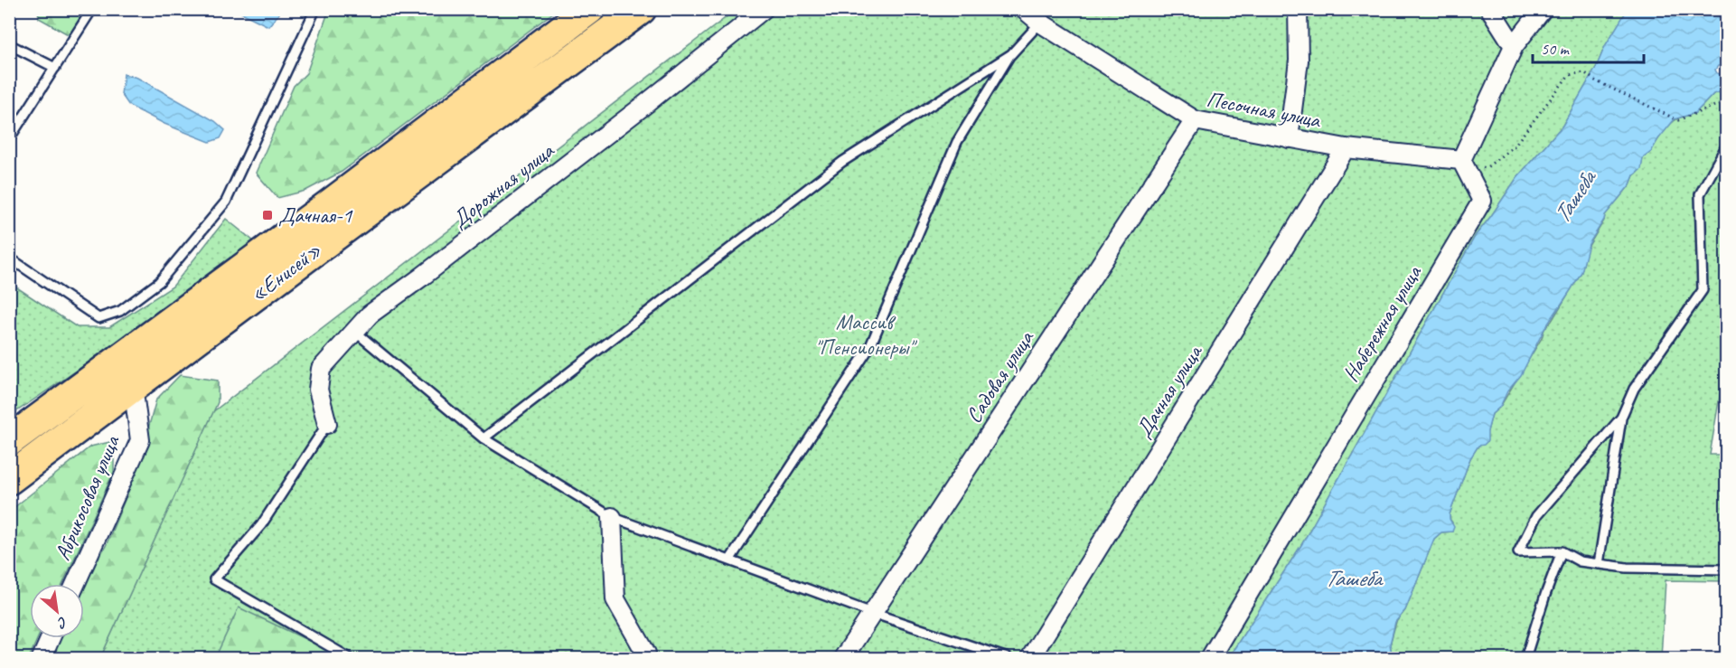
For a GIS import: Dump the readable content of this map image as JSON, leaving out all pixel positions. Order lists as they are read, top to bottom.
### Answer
{
  "streets": {
    "highway": ["«Енисей»"],
    "street": [
      "Песочная улица",
      "Дорожная улица",
      "Набережная улица",
      "Садовая улица",
      "Дачная улица",
      "Абрикосовая улица"
    ]
  },
  "crossings": [
    ["Песочная улица", "Набережная улица"],
    ["Песочная улица", "Садовая улица"],
    ["Песочная улица", "Дачная улица"],
    ["«Енисей»", "Абрикосовая улица"]
  ],
  "water": ["Ташеба"],
  "parks": ["Массив \"Пенсионеры\""],
  "places": {
    "transit": ["Дачная-1"]
  },
  "scale_bar": "50 m",
  "north": "bottom right"
}
